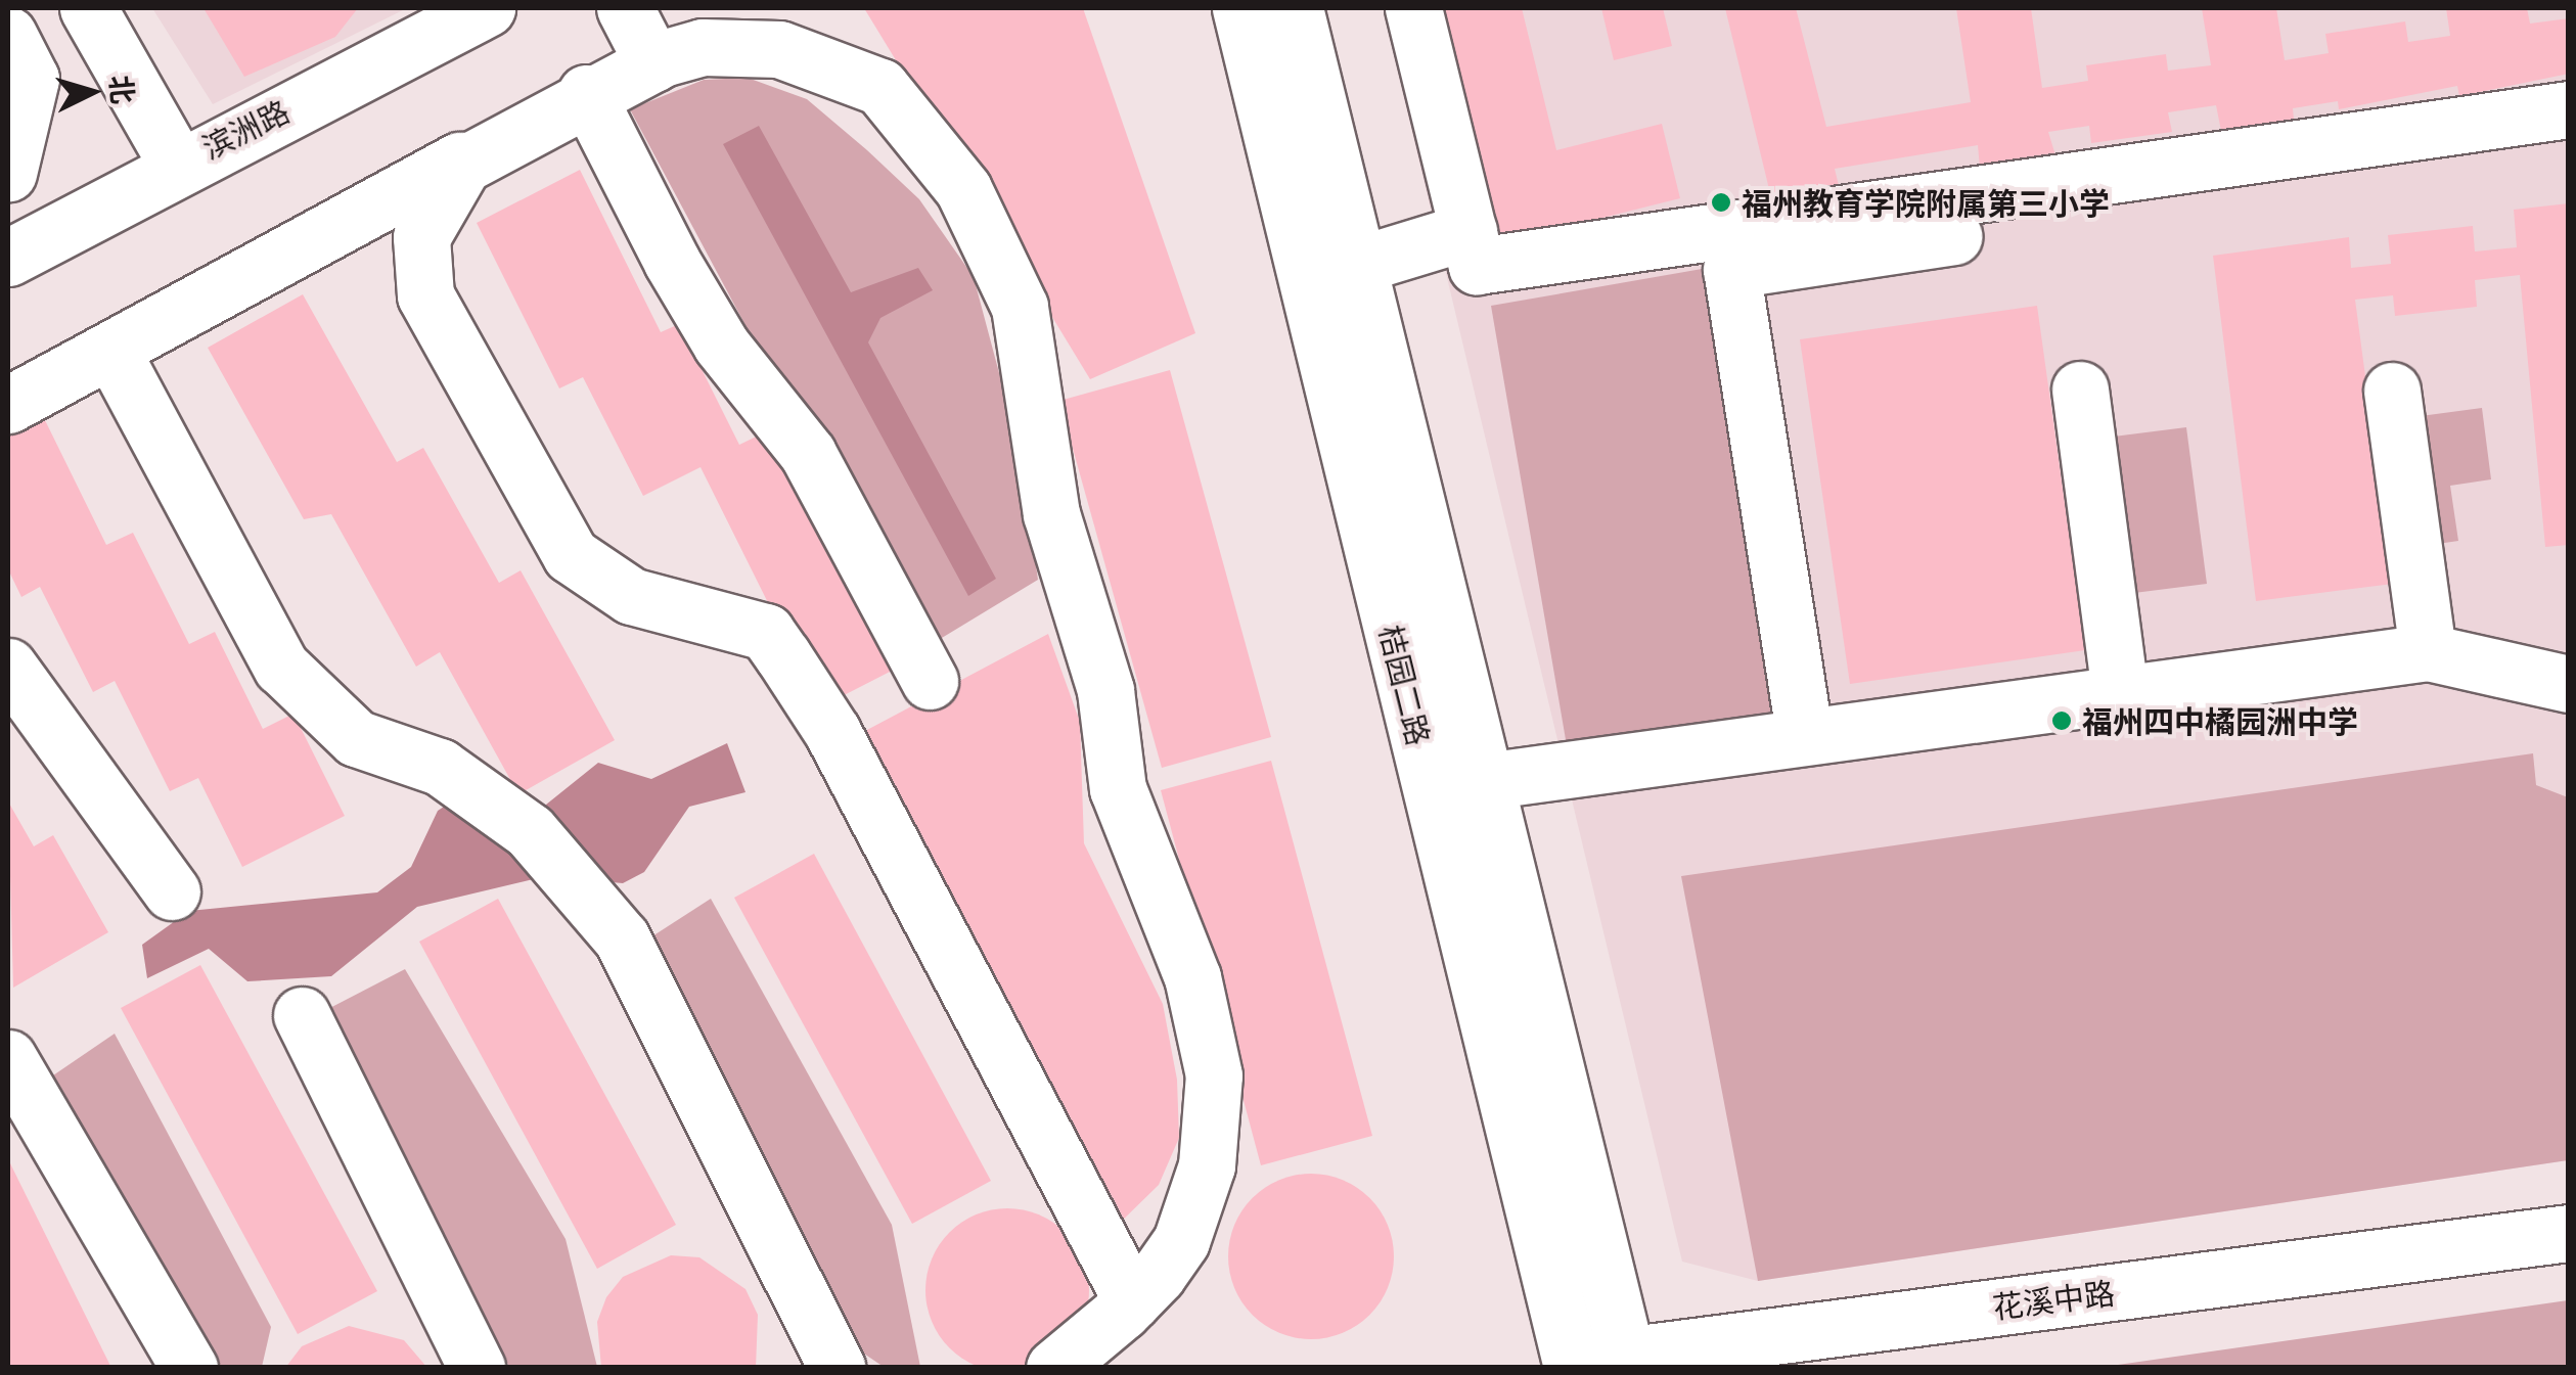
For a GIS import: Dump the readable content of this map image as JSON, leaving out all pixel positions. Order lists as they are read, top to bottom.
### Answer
{
  "streets": {
    "street": ["滨洲路", "桔园二路", "花溪中路"]
  },
  "crossings": [
    ["桔园二路", "花溪中路"]
  ],
  "places": ["福州教育学院附属第三小学", "福州四中橘园洲中学"],
  "north": "right"
}
